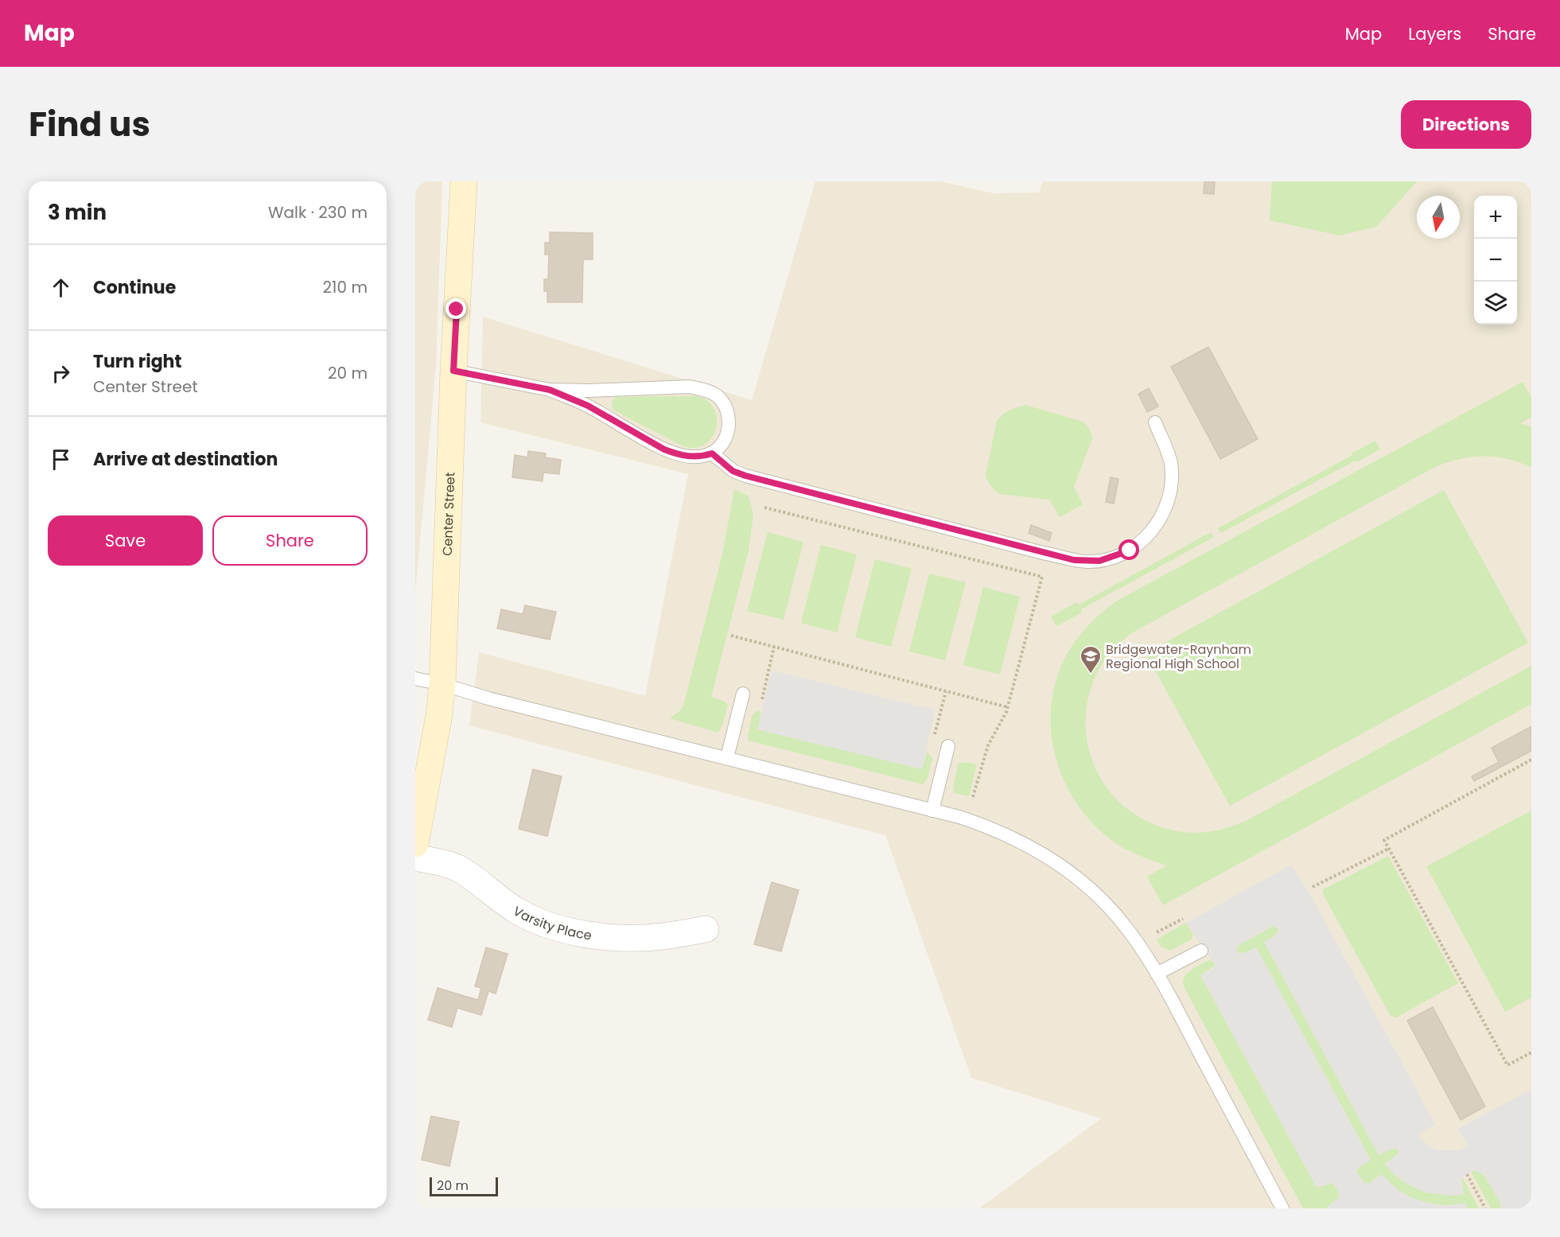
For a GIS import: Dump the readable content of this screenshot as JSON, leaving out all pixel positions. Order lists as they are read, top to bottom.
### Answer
{
  "streets": {
    "street": ["Center Street", "Varsity Place"]
  },
  "places": {
    "school or university": ["Bridgewater-Raynham Regional High School"]
  },
  "scale_bar": "20 m",
  "north": "bottom",
  "page": {
    "header": "Map",
    "nav": ["Map", "Layers", "Share"],
    "title": "Find us",
    "buttons": [
      "Directions",
      ["Save", "Share"]
    ],
    "heading": ["3 min", "Walk · 230 m"],
    "map_buttons": ["+", "−"],
    "list": [
      ["Continue", "210 m"],
      ["Turn right", "Center Street", "20 m"],
      "Arrive at destination"
    ],
    "scale": "20 m"
  }
}
